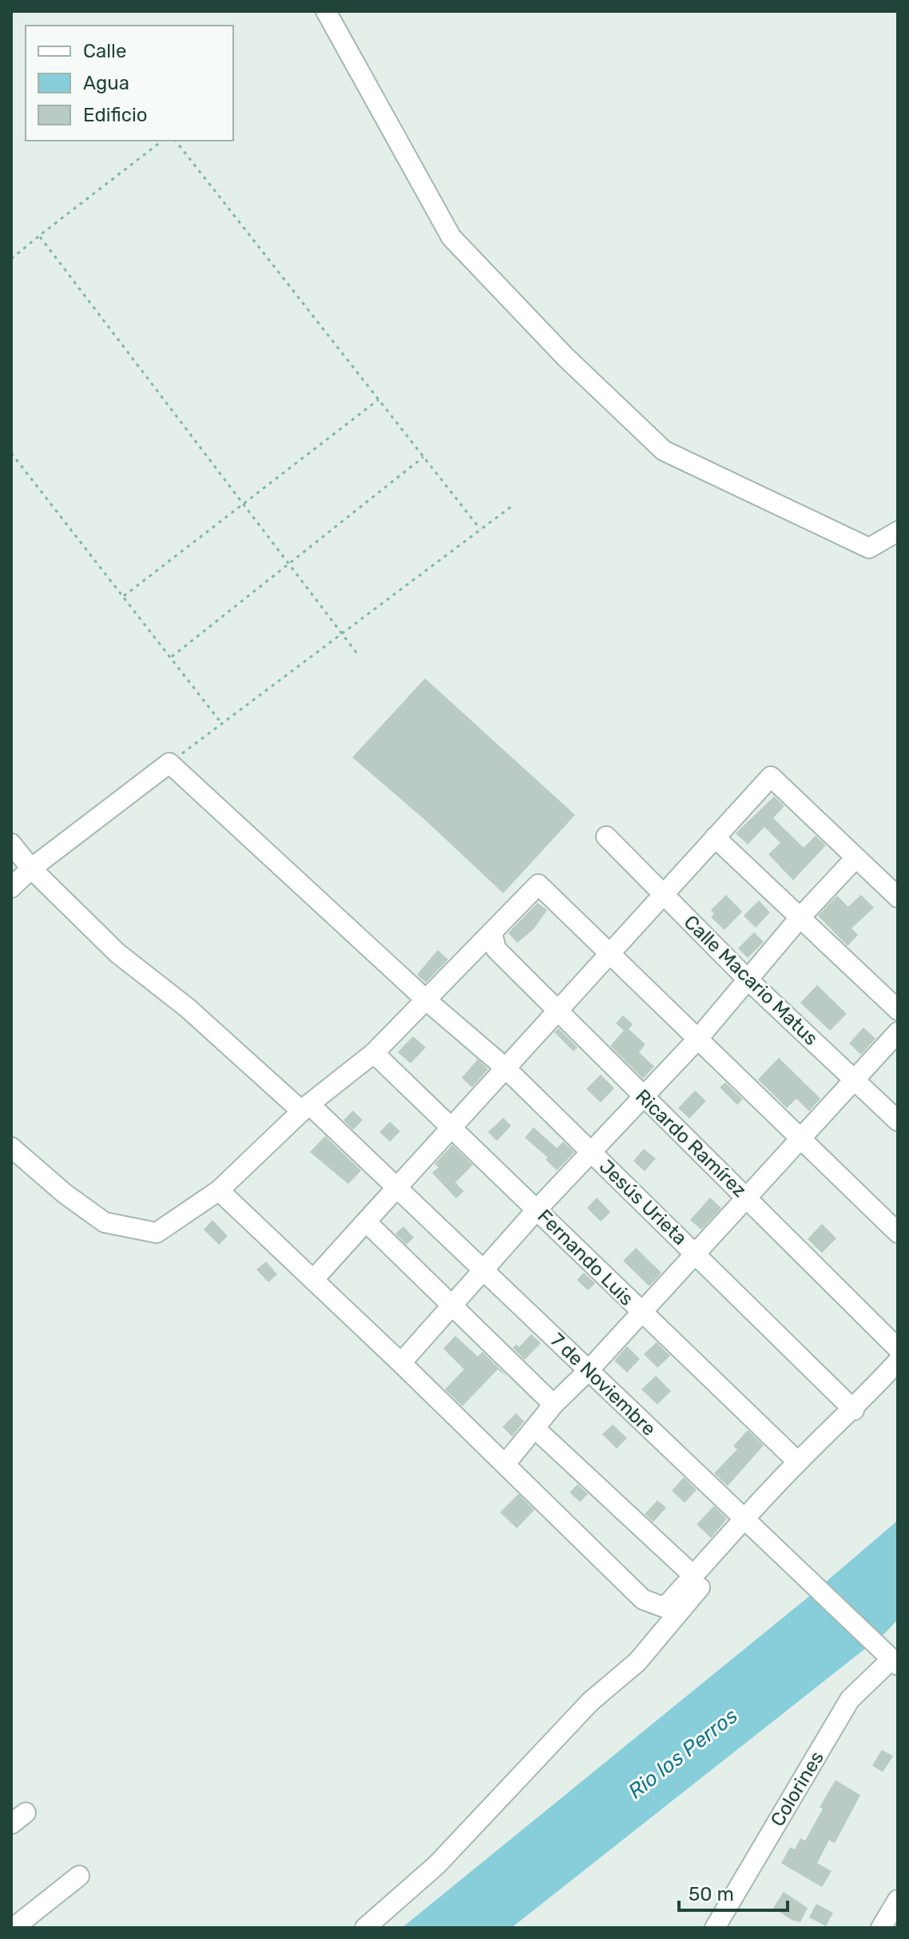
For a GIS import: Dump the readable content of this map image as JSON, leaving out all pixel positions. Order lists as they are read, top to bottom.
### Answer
{
  "streets": {
    "street": [
      "Calle Macario Matus",
      "Ricardo Ramírez",
      "Jesús Urieta",
      "Fernando Luis",
      "7 de Noviembre",
      "Colorines"
    ]
  },
  "crossings": [
    ["7 de Noviembre", "Colorines"]
  ],
  "water": ["Rio los Perros"],
  "legend": ["Calle", "Agua", "Edificio"],
  "scale_bar": "50 m"
}
